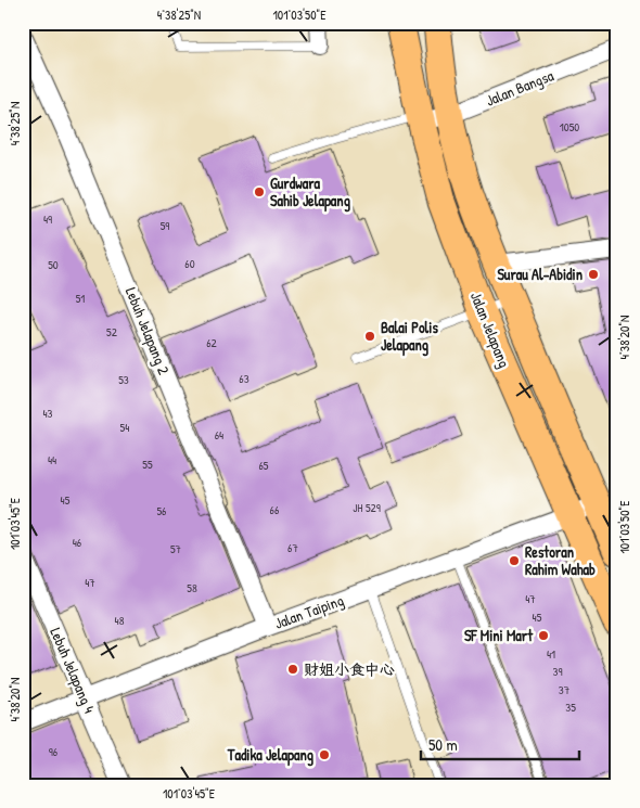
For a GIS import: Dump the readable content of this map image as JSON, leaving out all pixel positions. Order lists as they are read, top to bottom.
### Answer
{
  "streets": {
    "main road": ["Jalan Jelapang"],
    "street": [
      "Jalan Bangsa",
      "Lebuh Jelapang 2",
      "Jalan Taiping",
      "Lebuh Jelapang 4"
    ]
  },
  "crossings": [
    ["Jalan Bangsa", "Jalan Jelapang"],
    ["Jalan Jelapang", "Jalan Taiping"],
    ["Lebuh Jelapang 2", "Jalan Taiping"],
    ["Jalan Taiping", "Lebuh Jelapang 4"]
  ],
  "places": [
    "Gurdwara Sahib Jelapang",
    "Surau Al-Abidin",
    "Balai Polis Jelapang",
    "Restoran Rahim Wahab",
    "SF Mini Mart",
    "财姐小食中心",
    "Tadika Jelapang"
  ],
  "house_numbers": [
    "1050",
    "49",
    "59",
    "60",
    "50",
    "51",
    "52",
    "62",
    "63",
    "53",
    "43",
    "54",
    "64",
    "44",
    "55",
    "65",
    "45",
    "JH 529",
    "66",
    "56",
    "46",
    "67",
    "57",
    "47",
    "58",
    "47",
    "45",
    "48",
    "41",
    "39",
    "37",
    "35",
    "96"
  ],
  "scale_bar": "50 m",
  "coordinates": [
    "4°38'25\"N",
    "101°03'50\"E",
    "4°38'20\"N",
    "101°03'45\"E"
  ]
}
